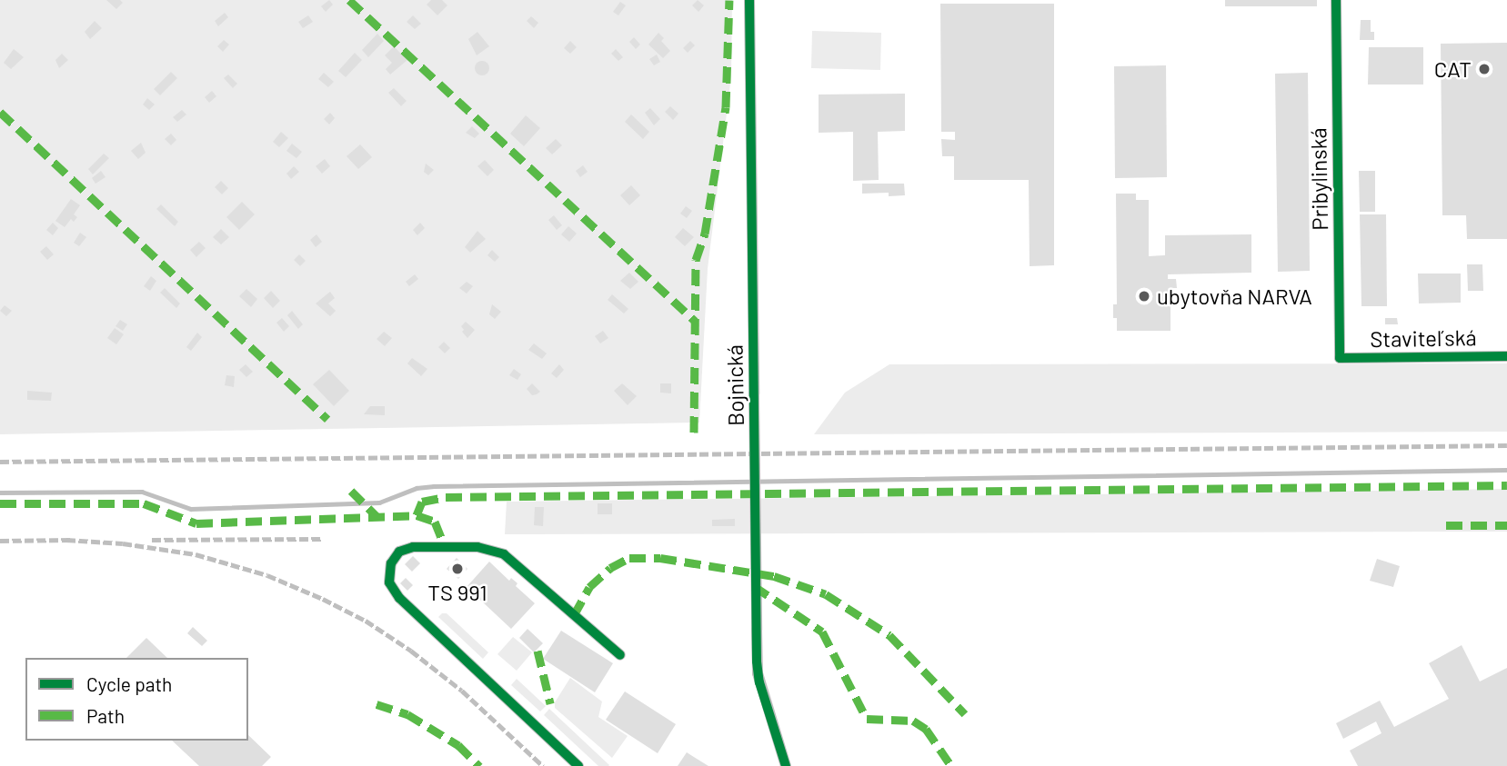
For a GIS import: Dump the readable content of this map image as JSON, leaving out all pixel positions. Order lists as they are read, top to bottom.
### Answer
{
  "streets": {
    "street": ["Pribylinská", "Staviteľská", "Bojnická"]
  },
  "crossings": [
    ["Pribylinská", "Staviteľská"]
  ],
  "places": ["CAT", "ubytovňa NARVA", "TS 991"],
  "legend": ["Cycle path", "Path"]
}
